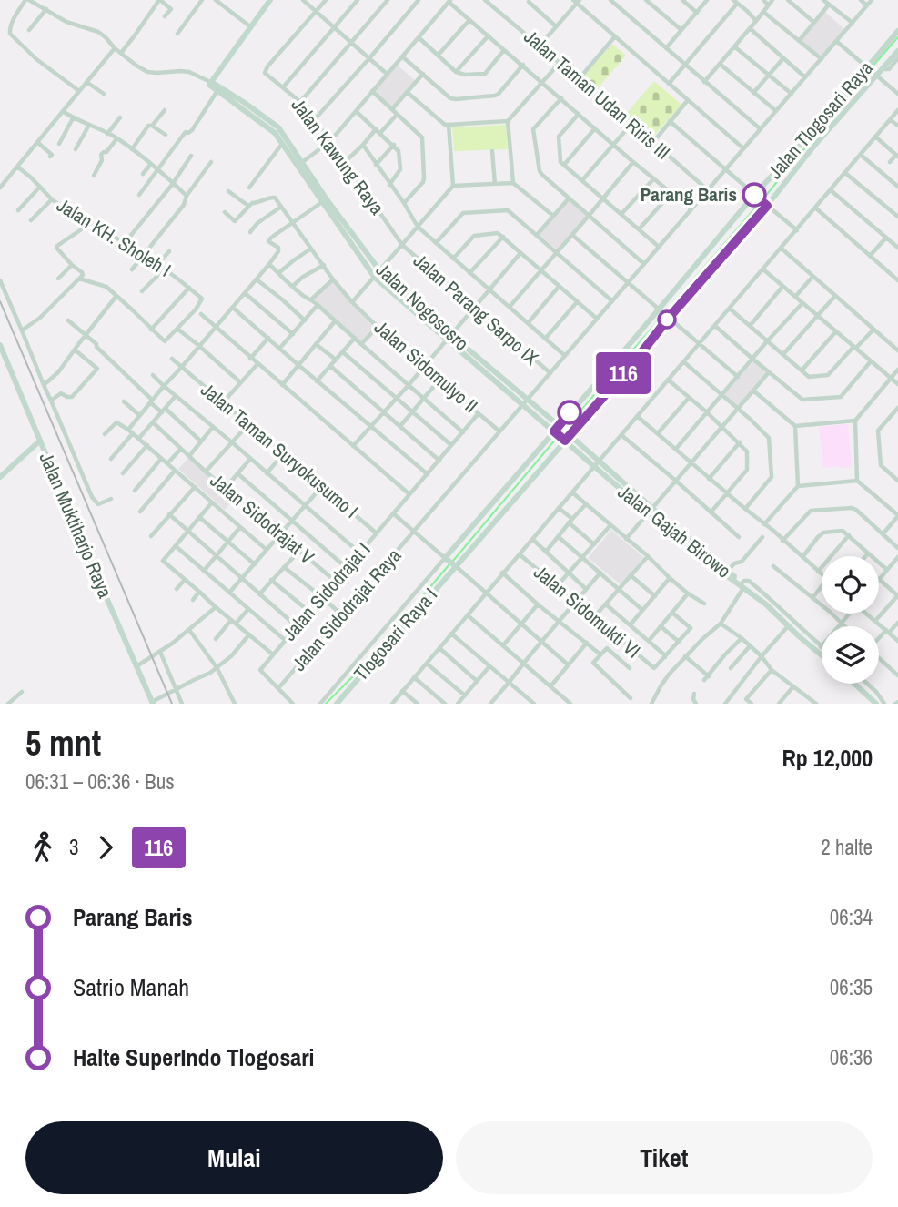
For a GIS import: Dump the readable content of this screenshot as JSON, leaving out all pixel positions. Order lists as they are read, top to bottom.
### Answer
{
  "streets": {
    "street": [
      "Jalan Taman Udan Riris III",
      "Jalan Tlogosari Raya",
      "Jalan Kawung Raya",
      "Jalan KH. Sholeh I",
      "Jalan Nogososro",
      "Jalan Parang Sarpo IX",
      "Jalan Sidomulyo II",
      "Jalan Taman Suryokusumo I",
      "Jalan Sidodrajat V",
      "Jalan Muktiharjo Raya",
      "Jalan Gajah Birowo",
      "Jalan Sidodrajat I",
      "Jalan Sidodrajat Raya",
      "Jalan Sidomukti VI",
      "Tlogosari Raya I"
    ]
  },
  "crossings": [
    ["Jalan Taman Udan Riris III", "Jalan Sidodrajat Raya"],
    ["Jalan Tlogosari Raya", "Jalan Nogososro"],
    ["Jalan Tlogosari Raya", "Jalan Gajah Birowo"],
    ["Jalan Tlogosari Raya", "Tlogosari Raya I"],
    ["Jalan Kawung Raya", "Jalan Parang Sarpo IX"],
    ["Jalan Nogososro", "Jalan Gajah Birowo"],
    ["Jalan Nogososro", "Jalan Sidodrajat Raya"],
    ["Jalan Parang Sarpo IX", "Jalan Sidodrajat Raya"],
    ["Jalan Sidomulyo II", "Jalan Sidodrajat I"],
    ["Jalan Sidomulyo II", "Jalan Sidodrajat Raya"],
    ["Jalan Taman Suryokusumo I", "Jalan Sidodrajat I"],
    ["Jalan Sidodrajat V", "Jalan Sidodrajat I"],
    ["Jalan Sidodrajat I", "Jalan Sidodrajat Raya"]
  ],
  "places": ["Parang Baris"],
  "lines": ["bus line 116"],
  "page": {
    "on_map": "116",
    "heading": ["5 mnt", "06:31 – 06:36 · Bus", "Rp 12,000"],
    "legs": ["3", "116", "2 halte"],
    "list": [
      {
        "name": "Parang Baris",
        "value": "06:34"
      },
      {
        "name": "Satrio Manah",
        "value": "06:35"
      },
      {
        "name": "Halte SuperIndo Tlogosari",
        "value": "06:36"
      }
    ],
    "buttons": ["Mulai", "Tiket"]
  }
}
